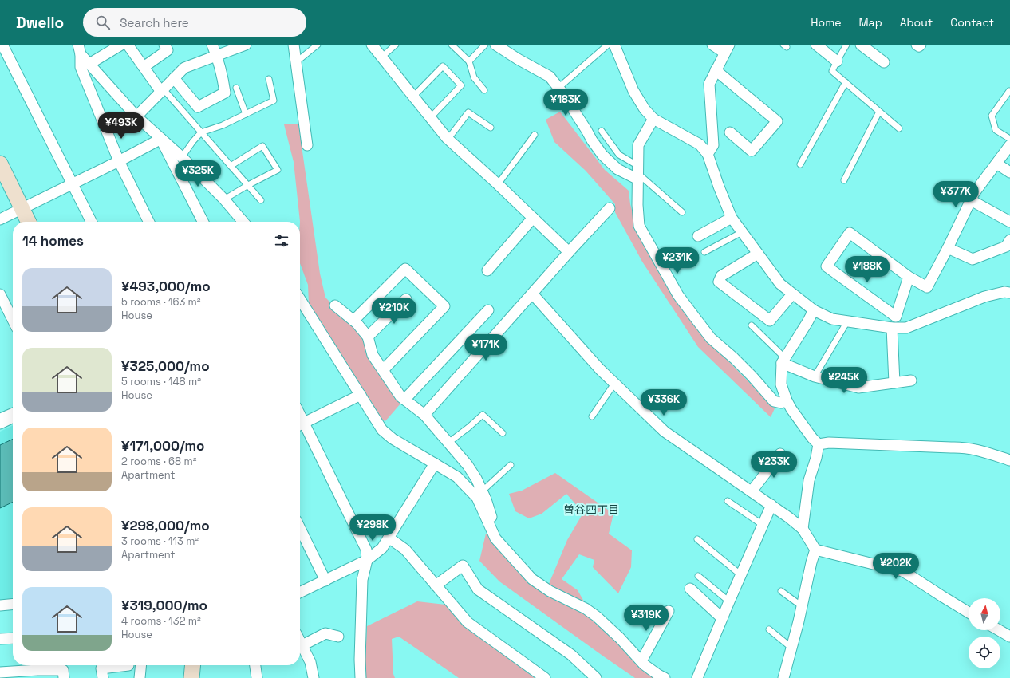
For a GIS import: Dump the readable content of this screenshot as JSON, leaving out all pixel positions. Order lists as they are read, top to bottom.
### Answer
{
  "districts": ["曽谷四丁目"],
  "north": "top",
  "page": {
    "header": "Dwello",
    "search": "Search here",
    "nav": [
      "Home",
      "Map",
      "About",
      "Contact"
    ],
    "price": [
      "¥183K",
      "¥493K",
      "¥325K",
      "¥377K",
      "¥231K",
      "¥188K",
      "¥210K",
      "¥171K",
      "¥245K",
      "¥336K",
      "¥233K",
      "¥298K",
      "¥202K",
      "¥319K"
    ],
    "heading": "14 homes",
    "list": [
      {
        "name": "¥493,000/mo",
        "note": "5 rooms · 163 m² · House"
      },
      {
        "name": "¥325,000/mo",
        "note": "5 rooms · 148 m² · House"
      },
      {
        "name": "¥171,000/mo",
        "note": "2 rooms · 68 m² · Apartment"
      },
      {
        "name": "¥298,000/mo",
        "note": "3 rooms · 113 m² · Apartment"
      },
      {
        "name": "¥319,000/mo",
        "note": "4 rooms · 132 m² · House"
      }
    ]
  }
}
